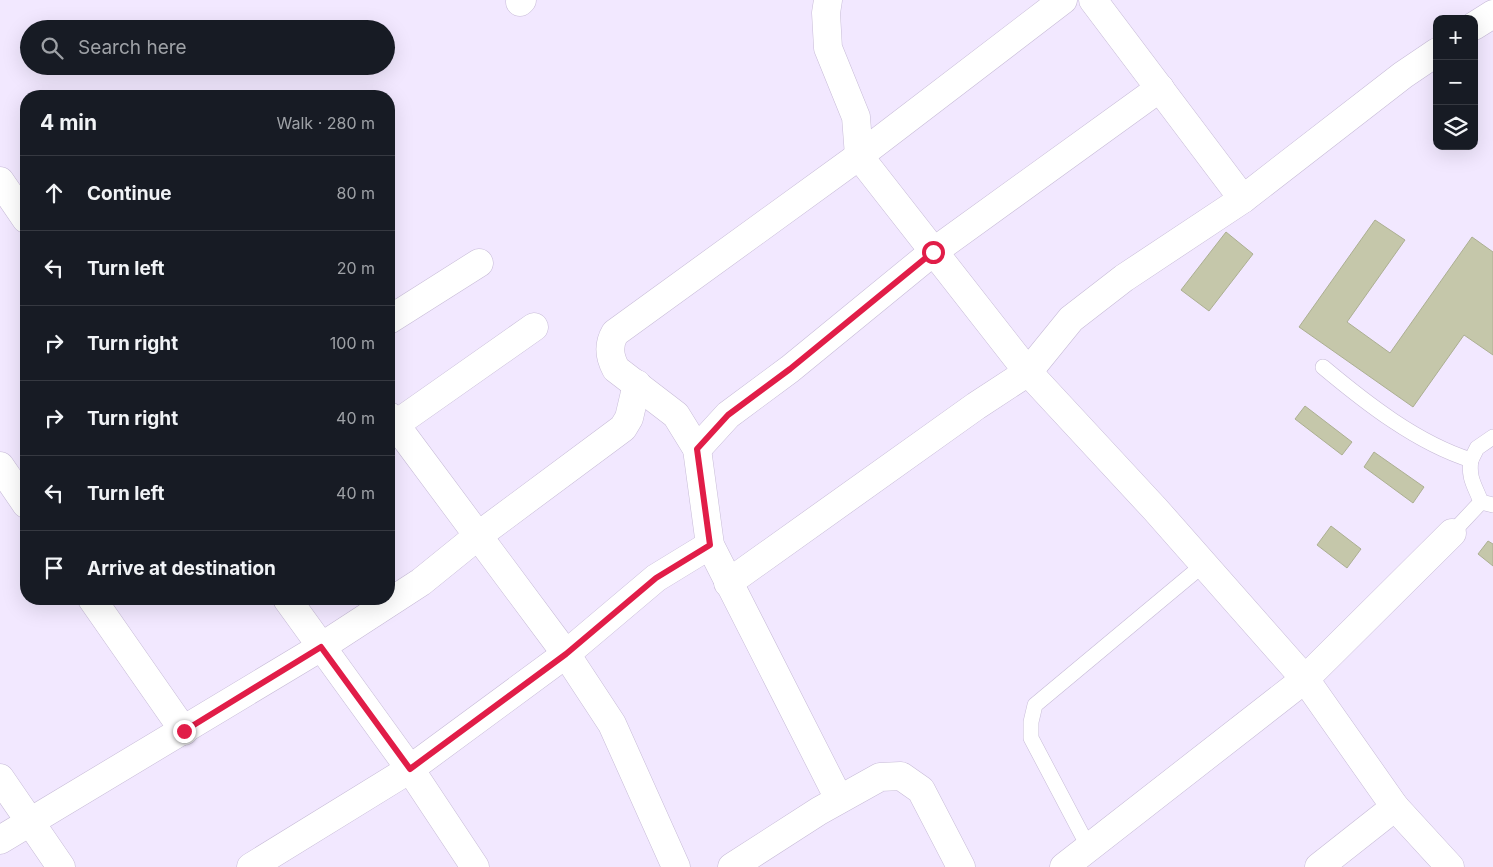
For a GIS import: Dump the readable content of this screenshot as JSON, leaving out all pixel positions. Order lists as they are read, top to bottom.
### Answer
{
  "page": {
    "map_buttons": ["+", "−"],
    "search": "Search here",
    "heading": ["4 min", "Walk · 280 m"],
    "list": [
      ["Continue", "80 m"],
      ["Turn left", "20 m"],
      ["Turn right", "100 m"],
      ["Turn right", "40 m"],
      ["Turn left", "40 m"],
      "Arrive at destination"
    ]
  }
}
